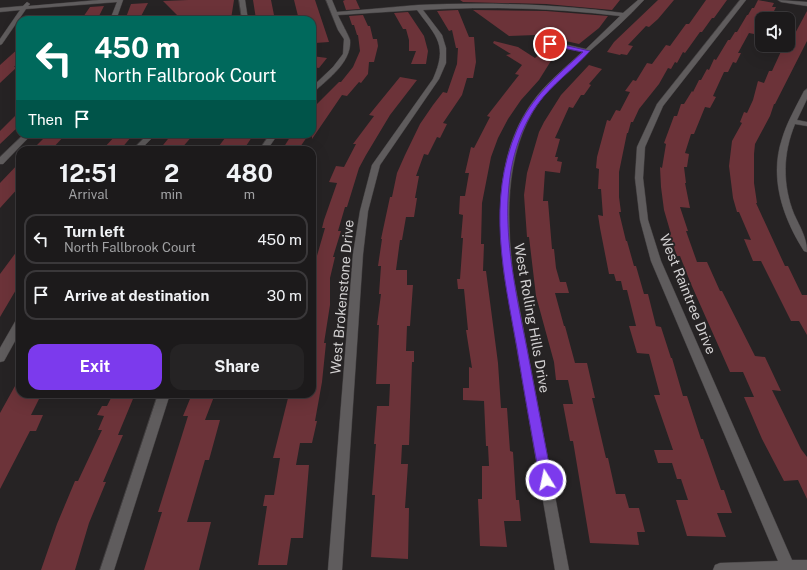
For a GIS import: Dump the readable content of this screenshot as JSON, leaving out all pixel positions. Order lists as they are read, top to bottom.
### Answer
{
  "streets": {
    "street": ["West Raintree Drive", "West Brokenstone Drive", "West Rolling Hills Drive"]
  },
  "page": {
    "turn": ["450 m", "North Fallbrook Court"],
    "then": "Then",
    "eta": [
      "12:51",
      "Arrival",
      "2",
      "min",
      "480",
      "m"
    ],
    "list": [
      {
        "name": "Turn left",
        "note": "North Fallbrook Court",
        "value": "450 m"
      },
      {
        "name": "Arrive at destination",
        "value": "30 m"
      }
    ],
    "buttons": ["Exit", "Share"]
  }
}
